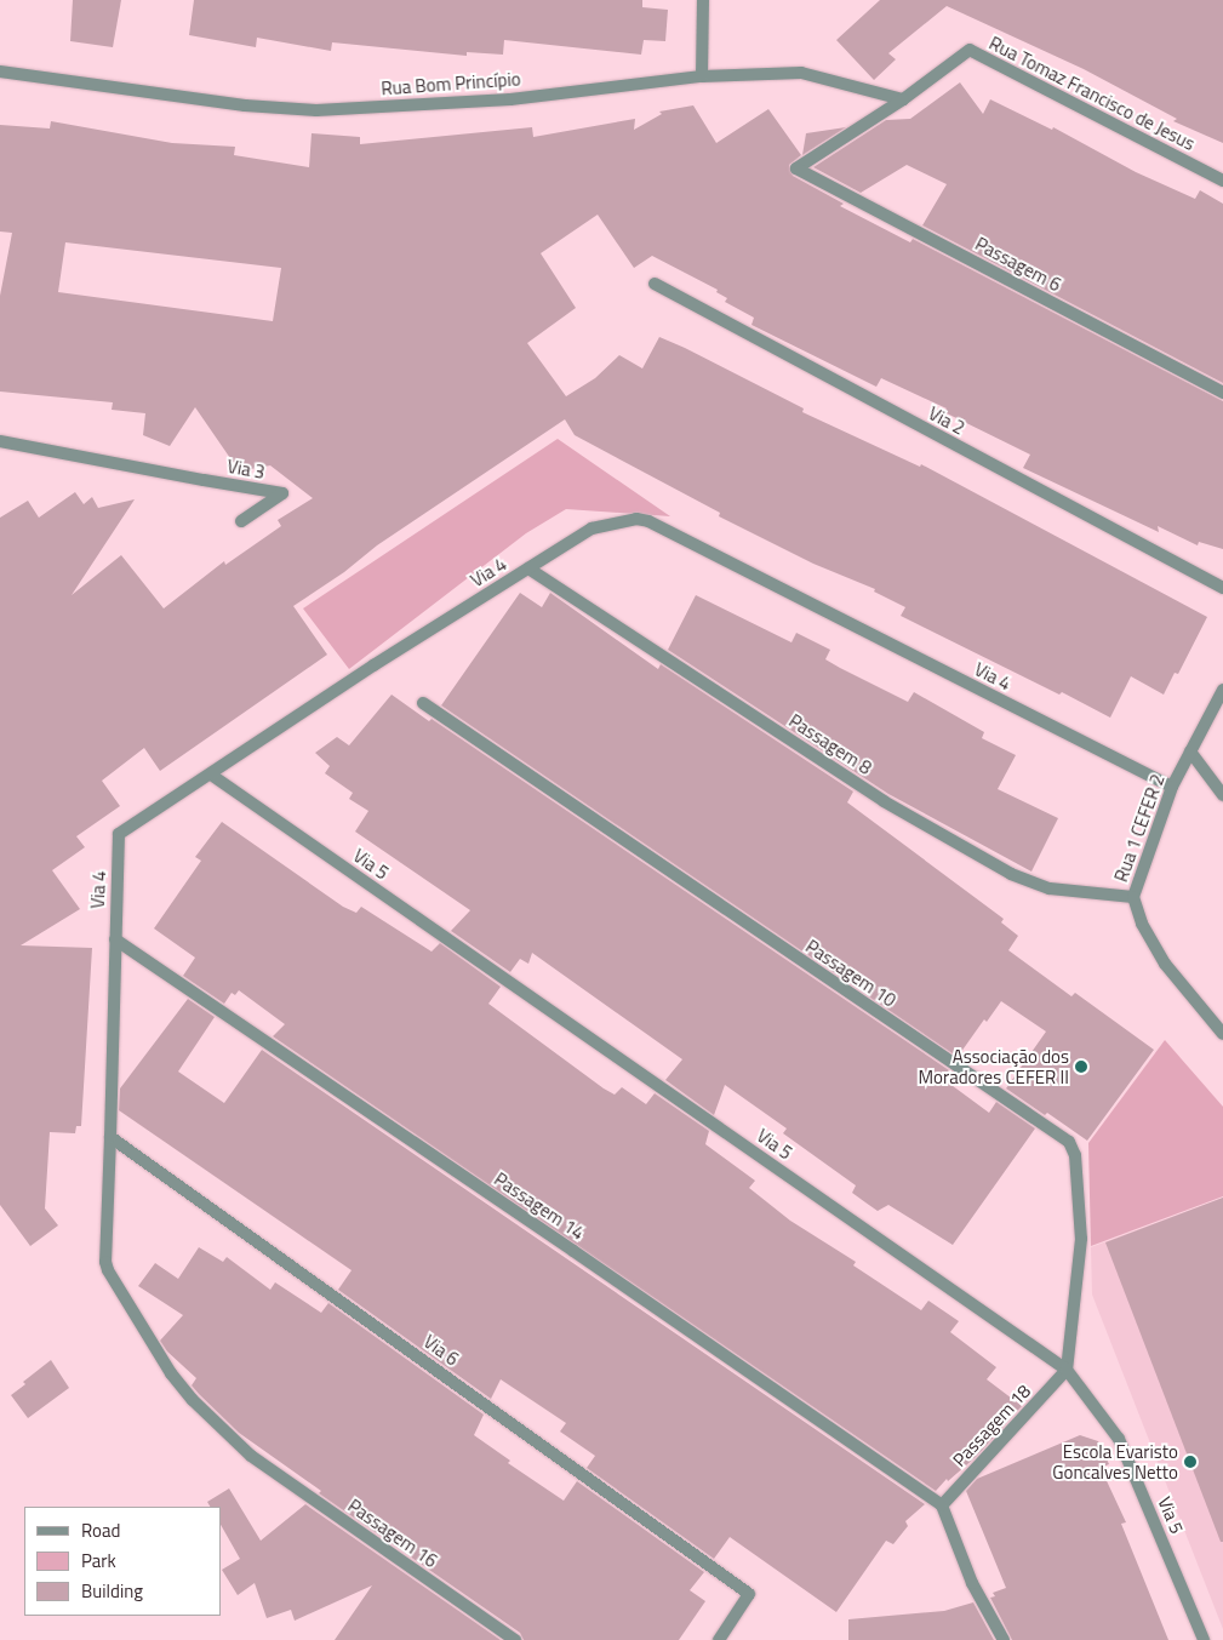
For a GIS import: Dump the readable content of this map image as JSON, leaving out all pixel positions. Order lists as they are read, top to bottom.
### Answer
{
  "streets": {
    "street": [
      "Rua Bom Princípio",
      "Rua Tomaz Francisco de Jesus",
      "Passagem 6",
      "Via 2",
      "Via 3",
      "Via 4",
      "Passagem 8",
      "Rua 1 CEFER 2",
      "Via 5",
      "Passagem 10",
      "Passagem 14",
      "Via 6",
      "Passagem 18",
      "Passagem 16"
    ]
  },
  "crossings": [
    ["Rua Bom Princípio", "Rua Tomaz Francisco de Jesus"],
    ["Rua Tomaz Francisco de Jesus", "Passagem 6"],
    ["Via 4", "Passagem 8"],
    ["Via 4", "Rua 1 CEFER 2"],
    ["Via 4", "Via 5"],
    ["Via 4", "Passagem 14"],
    ["Via 4", "Via 6"],
    ["Via 4", "Passagem 16"],
    ["Passagem 8", "Rua 1 CEFER 2"],
    ["Via 5", "Passagem 10"],
    ["Via 5", "Passagem 18"],
    ["Passagem 10", "Passagem 18"],
    ["Passagem 14", "Passagem 18"],
    ["Via 6", "Passagem 16"]
  ],
  "places": ["Associação dos Moradores CEFER II", "Escola Evaristo Goncalves Netto"],
  "legend": ["Road", "Park", "Building"]
}
